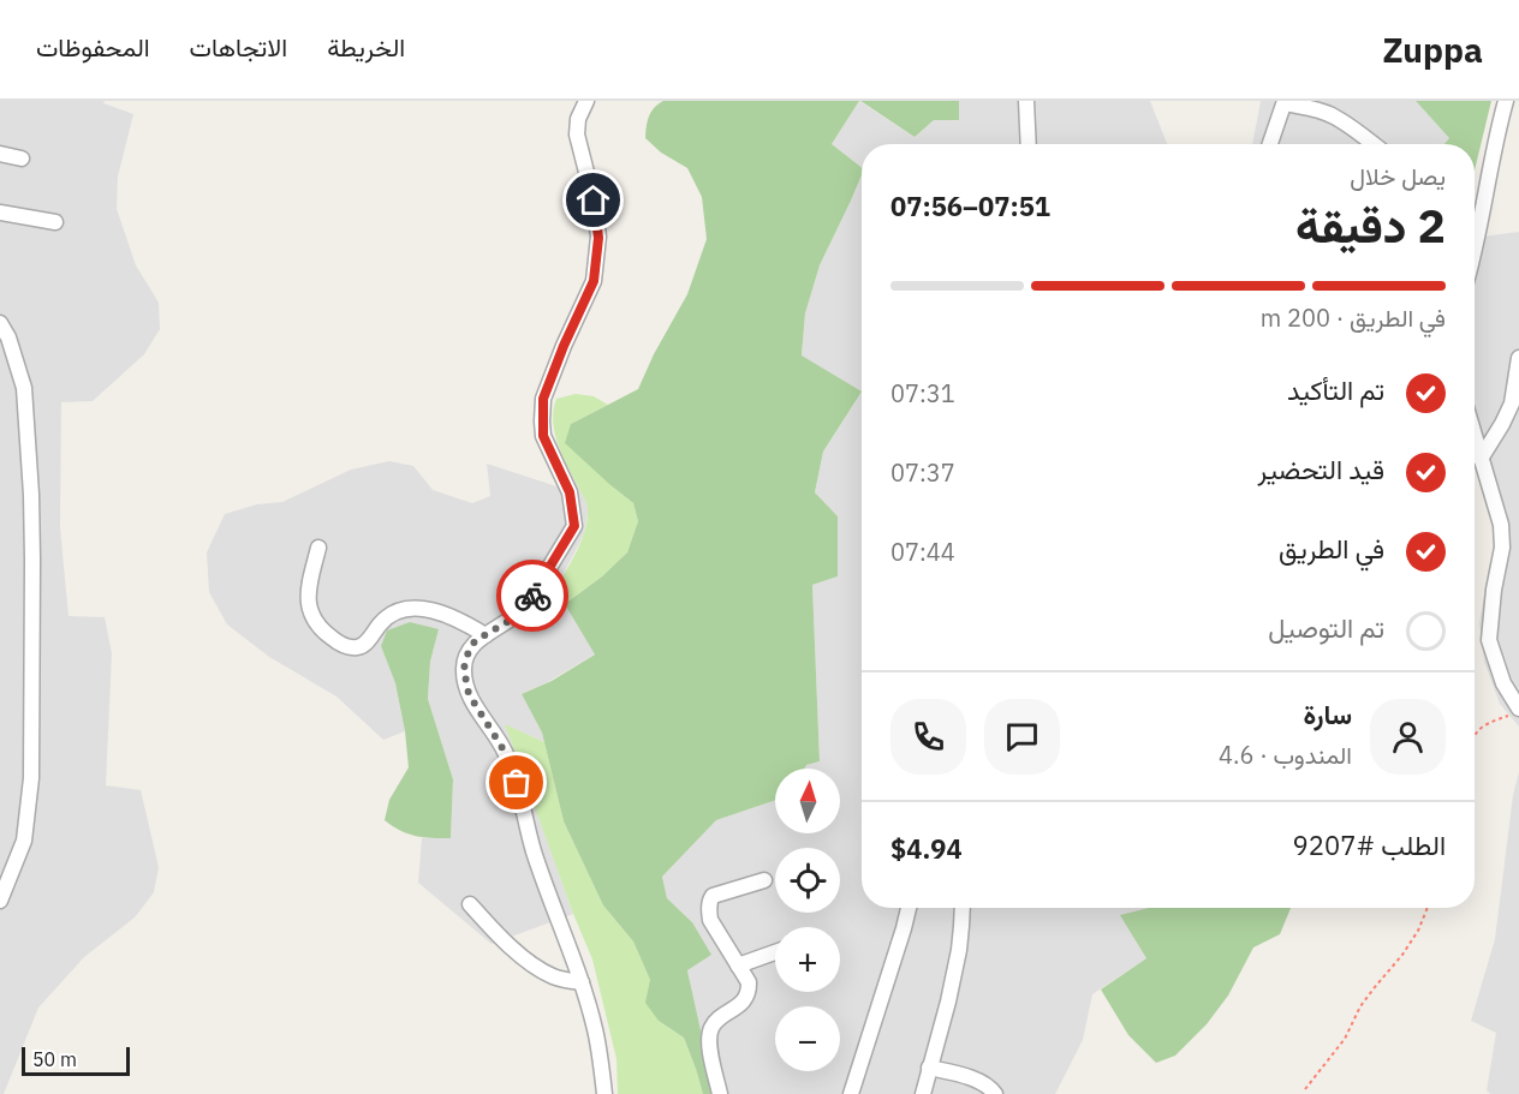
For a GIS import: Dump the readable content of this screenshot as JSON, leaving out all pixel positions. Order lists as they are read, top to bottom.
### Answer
{
  "scale_bar": "50 m",
  "north": "top",
  "page": {
    "header": "Zuppa",
    "nav": ["الخريطة", "الاتجاهات", "المحفوظات"],
    "heading": ["2 دقيقة", "يصل خلال", "07:51–07:56"],
    "panel": [
      "سارة",
      "المندوب · 4.6",
      "الطلب #9207",
      "$4.94"
    ],
    "bar": "في الطريق · 200 m",
    "list": [
      ["تم التأكيد", "07:31"],
      ["قيد التحضير", "07:37"],
      ["في الطريق", "07:44"],
      "تم التوصيل"
    ],
    "map_buttons": ["+", "−"],
    "scale": "50 m"
  }
}
